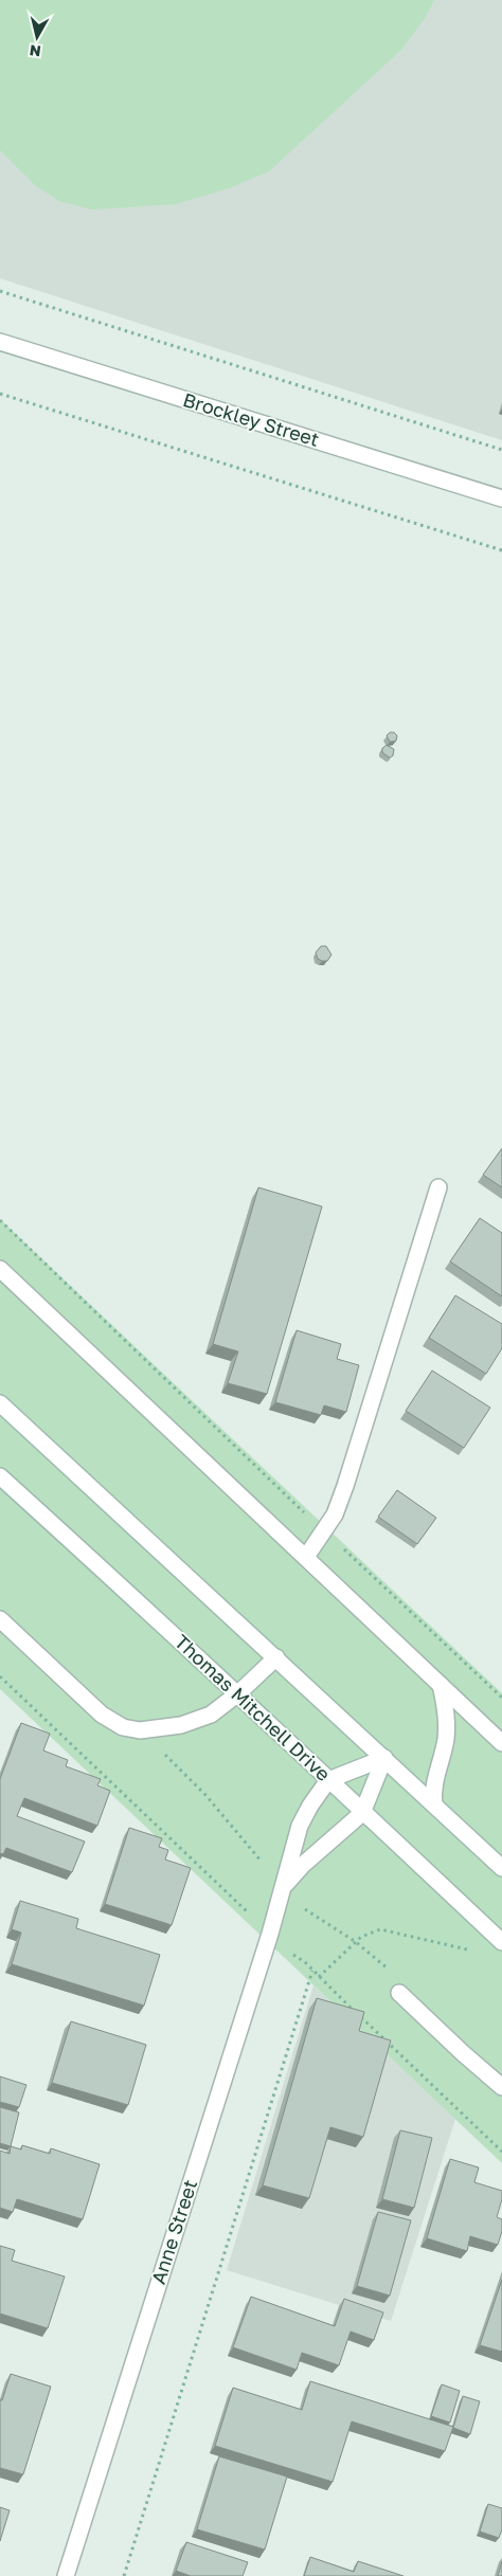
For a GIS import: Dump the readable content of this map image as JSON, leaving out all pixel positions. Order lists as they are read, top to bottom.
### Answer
{
  "streets": {
    "street": ["Brockley Street", "Thomas Mitchell Drive", "Anne Street"]
  },
  "crossings": [
    ["Thomas Mitchell Drive", "Anne Street"]
  ],
  "north": "bottom"
}
